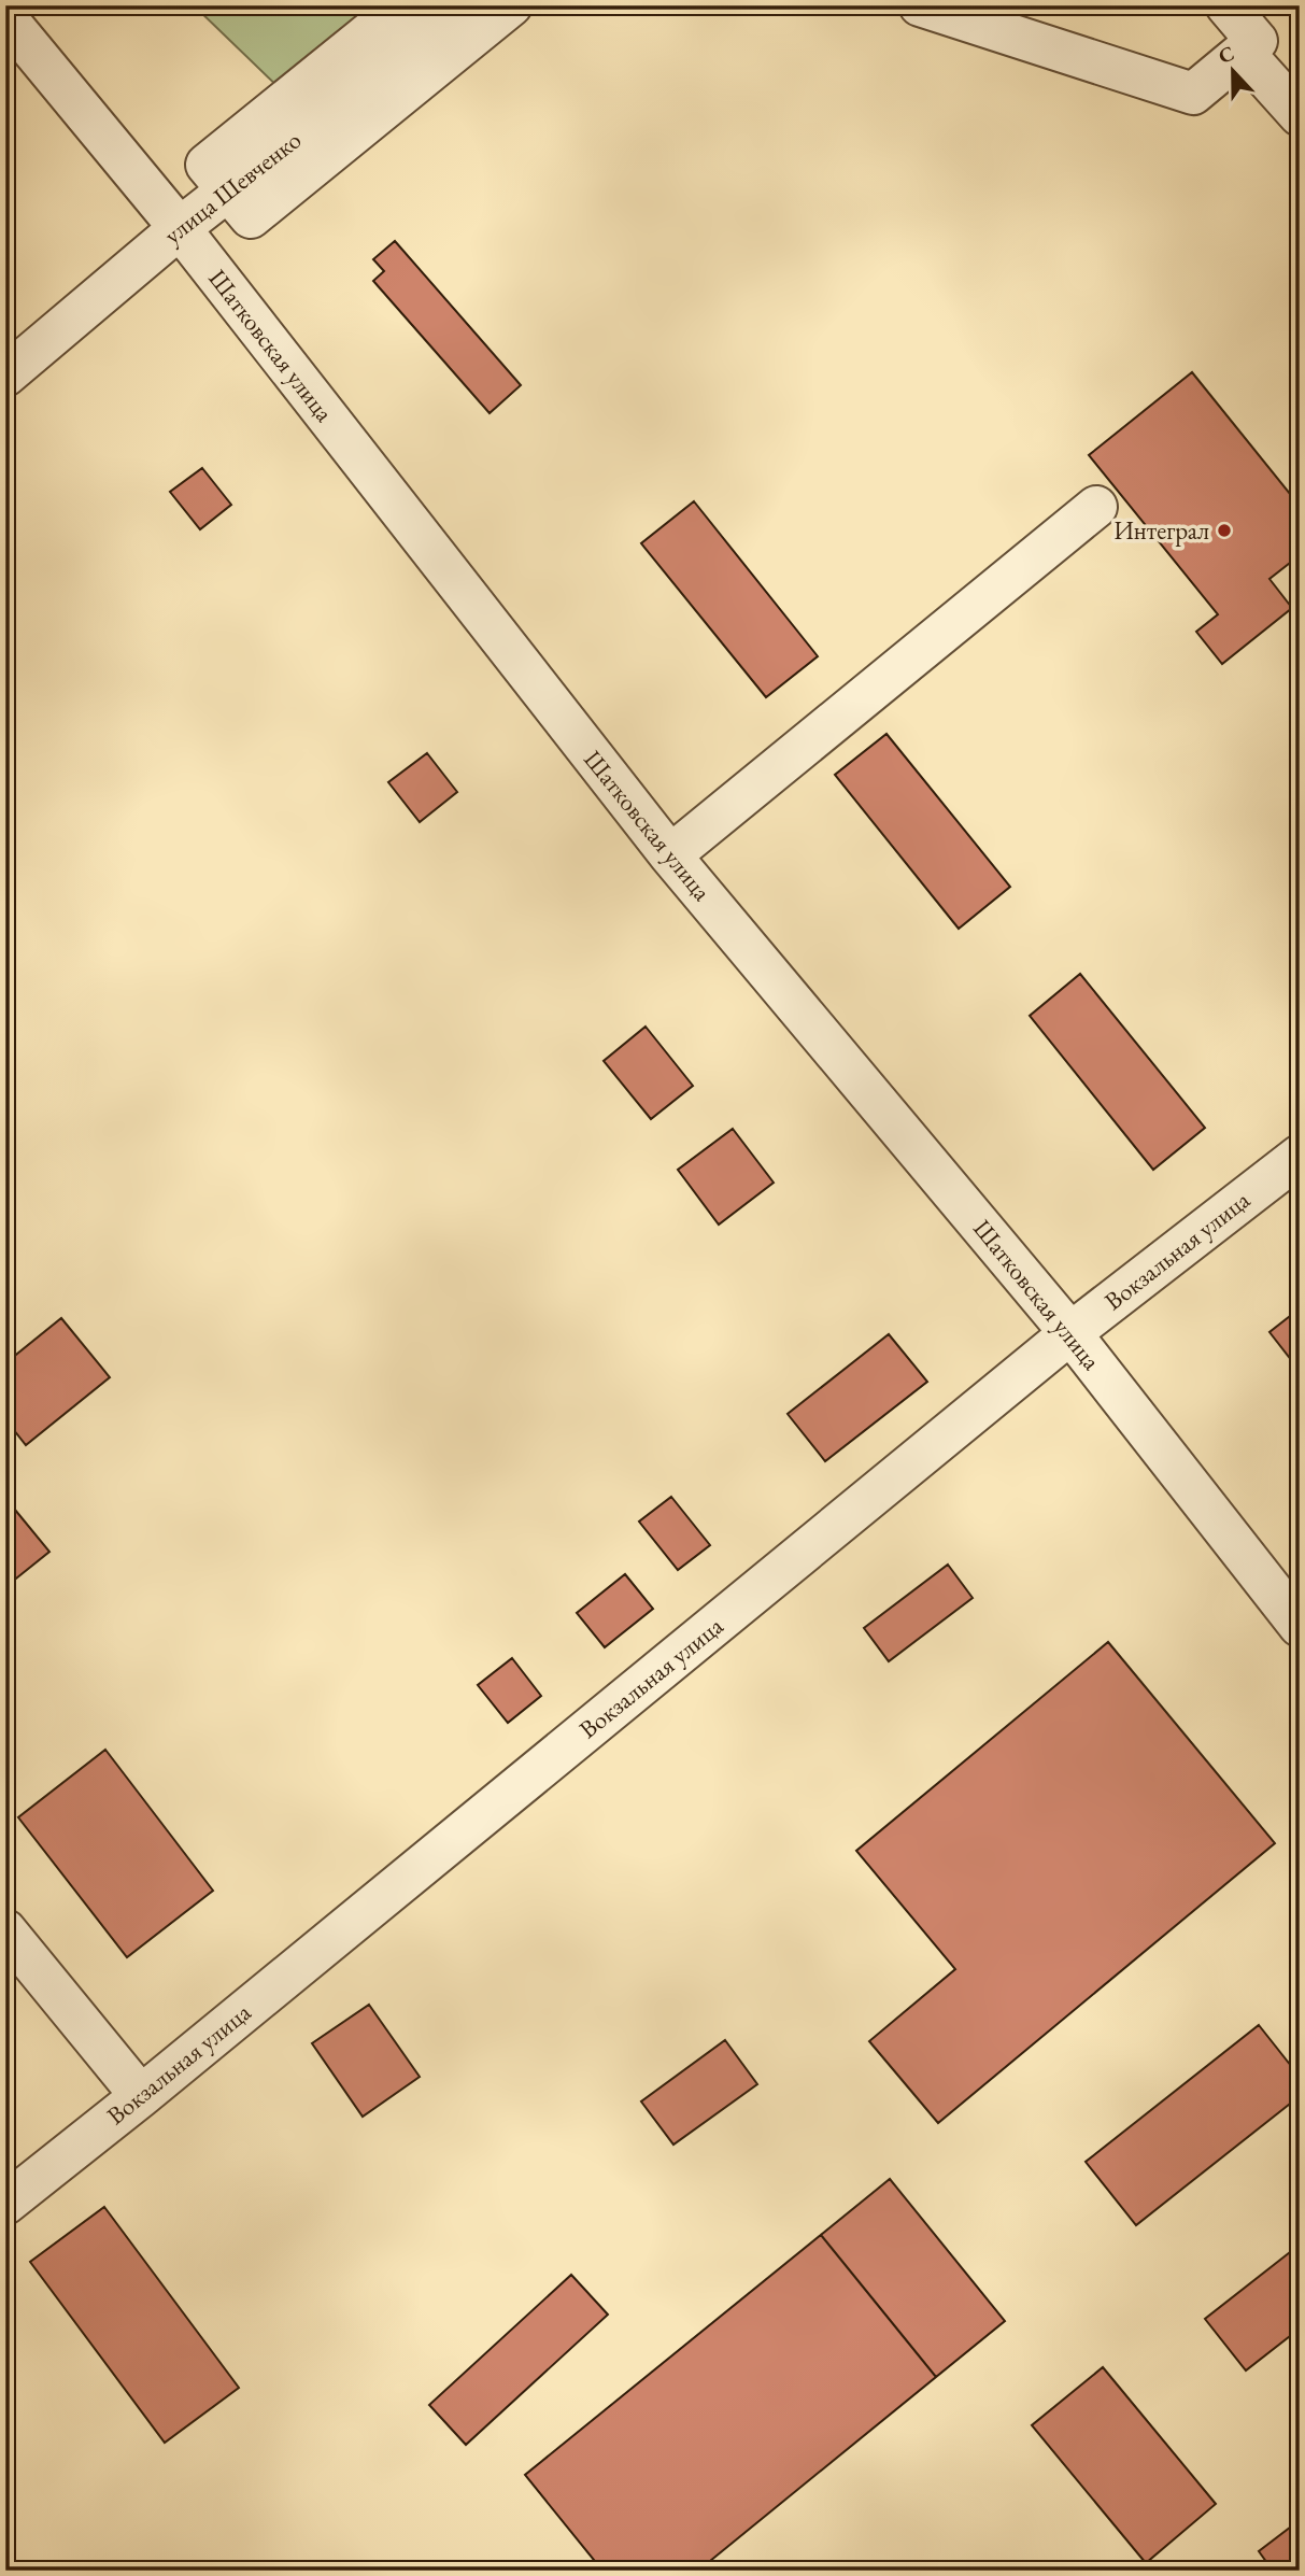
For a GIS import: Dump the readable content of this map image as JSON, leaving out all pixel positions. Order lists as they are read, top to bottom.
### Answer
{
  "streets": {
    "street": ["улица Шевченко", "Шатковская улица", "Вокзальная улица"]
  },
  "crossings": [
    ["улица Шевченко", "Шатковская улица"],
    ["Шатковская улица", "Вокзальная улица"]
  ],
  "places": ["Интеграл"],
  "north": "top"
}
